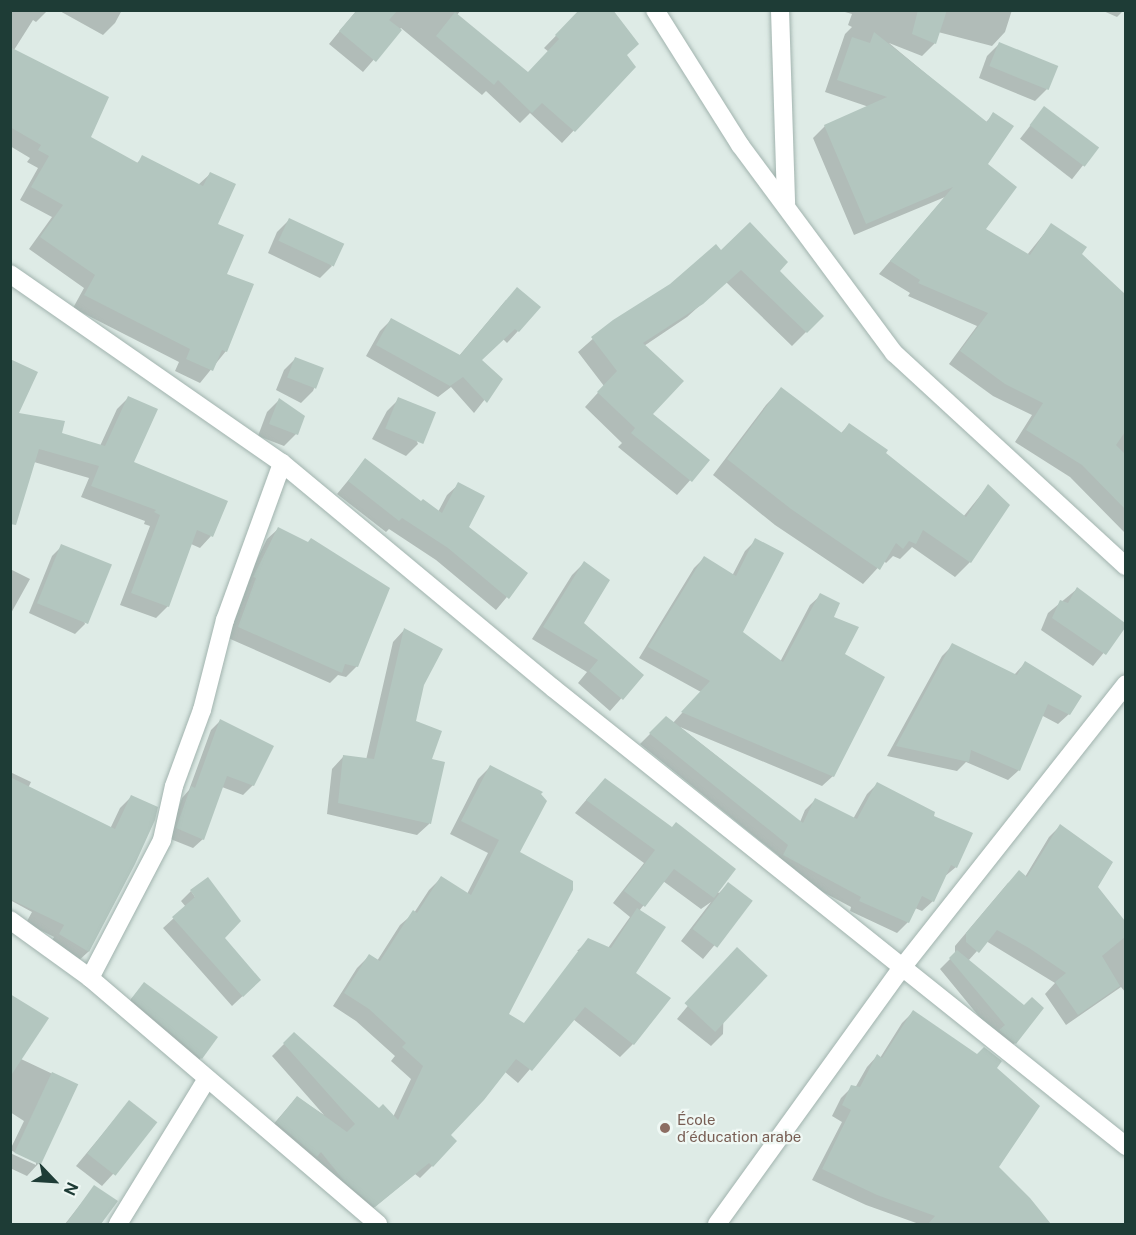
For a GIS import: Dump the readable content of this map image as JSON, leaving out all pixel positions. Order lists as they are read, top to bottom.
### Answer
{
  "places": ["École d´éducation arabe"],
  "north": "bottom right"
}
